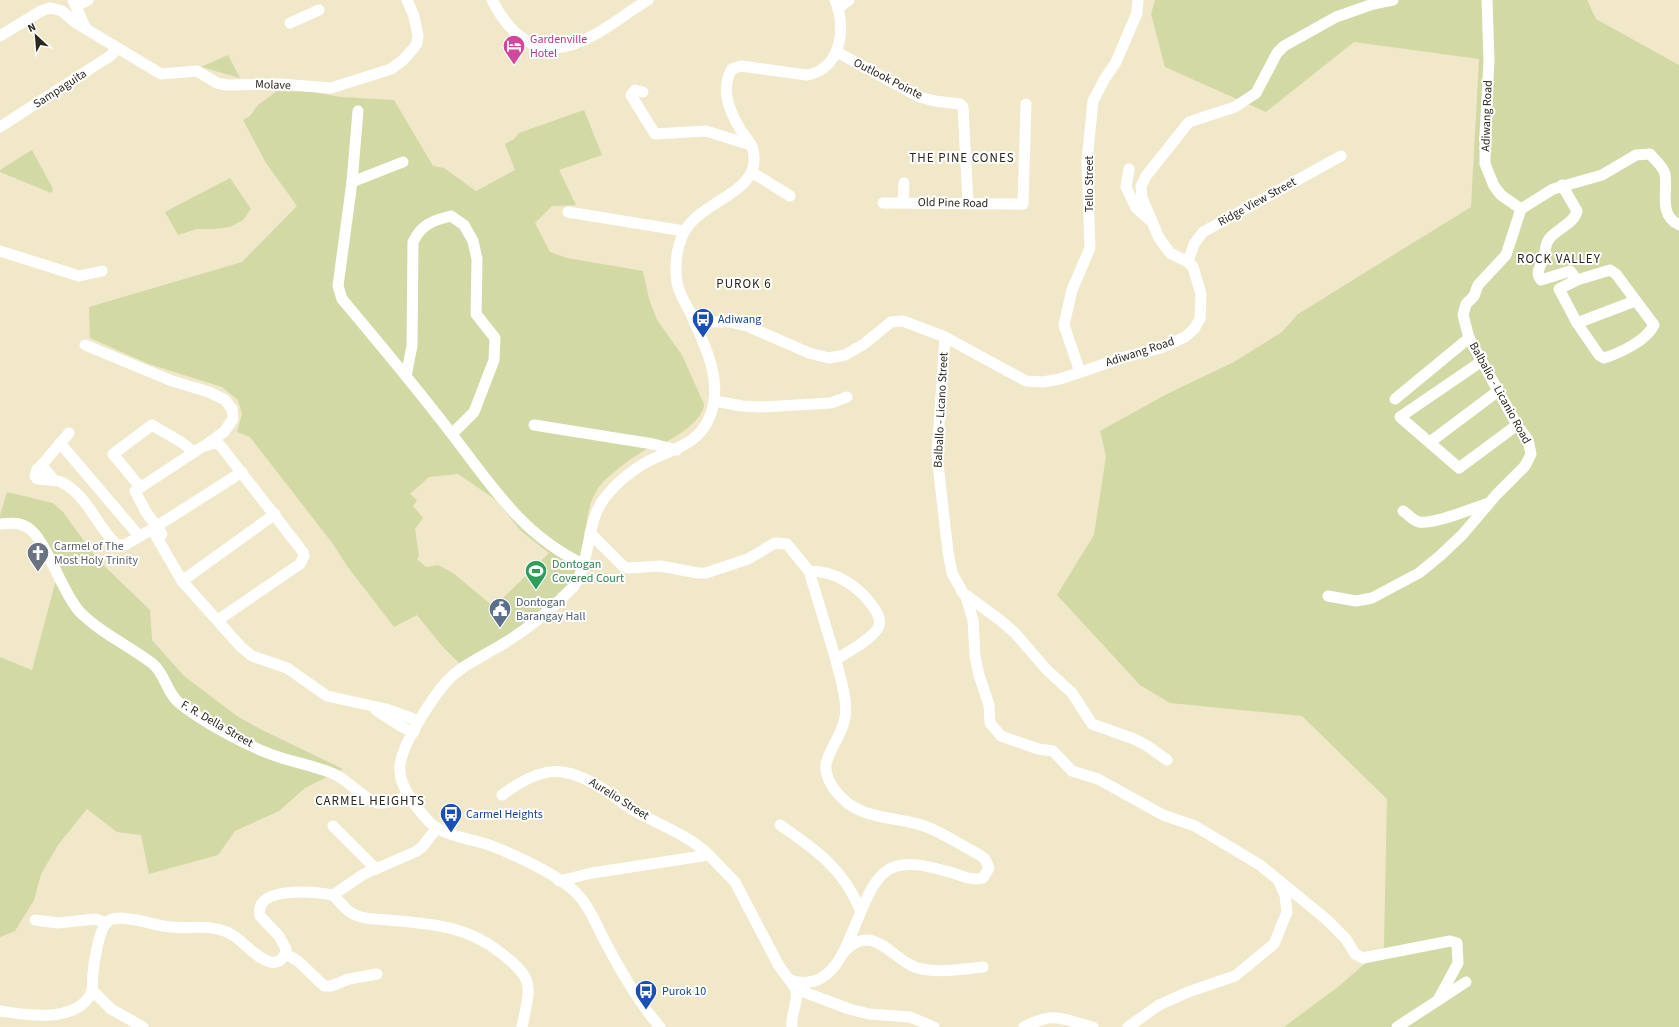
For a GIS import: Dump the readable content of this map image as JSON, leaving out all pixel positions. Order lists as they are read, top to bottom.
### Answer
{
  "streets": {
    "street": [
      "Outlook Pointe",
      "Molave",
      "Sampaguita",
      "Adiwang Road",
      "Tello Street",
      "Ridge View Street",
      "Old Pine Road",
      "Balbalio - Licanio Road",
      "Balballo - Licano Street",
      "F. R. Della Street",
      "Aurelio Street"
    ]
  },
  "crossings": [
    ["Outlook Pointe", "Old Pine Road"],
    ["Molave", "Sampaguita"],
    ["Adiwang Road", "Tello Street"],
    ["Adiwang Road", "Ridge View Street"],
    ["Adiwang Road", "Balbalio - Licanio Road"],
    ["Adiwang Road", "Balballo - Licano Street"]
  ],
  "districts": [
    "THE PINE CONES",
    "ROCK VALLEY",
    "PUROK 6",
    "CARMEL HEIGHTS"
  ],
  "places": {
    "hotel": ["Gardenville Hotel"],
    "bus stop": ["Adiwang", "Carmel Heights", "Purok 10"],
    "church": ["Carmel of The Most Holy Trinity"],
    "sports": ["Dontogan Covered Court"],
    "public building": ["Dontogan Barangay Hall"]
  },
  "north": "top left"
}
